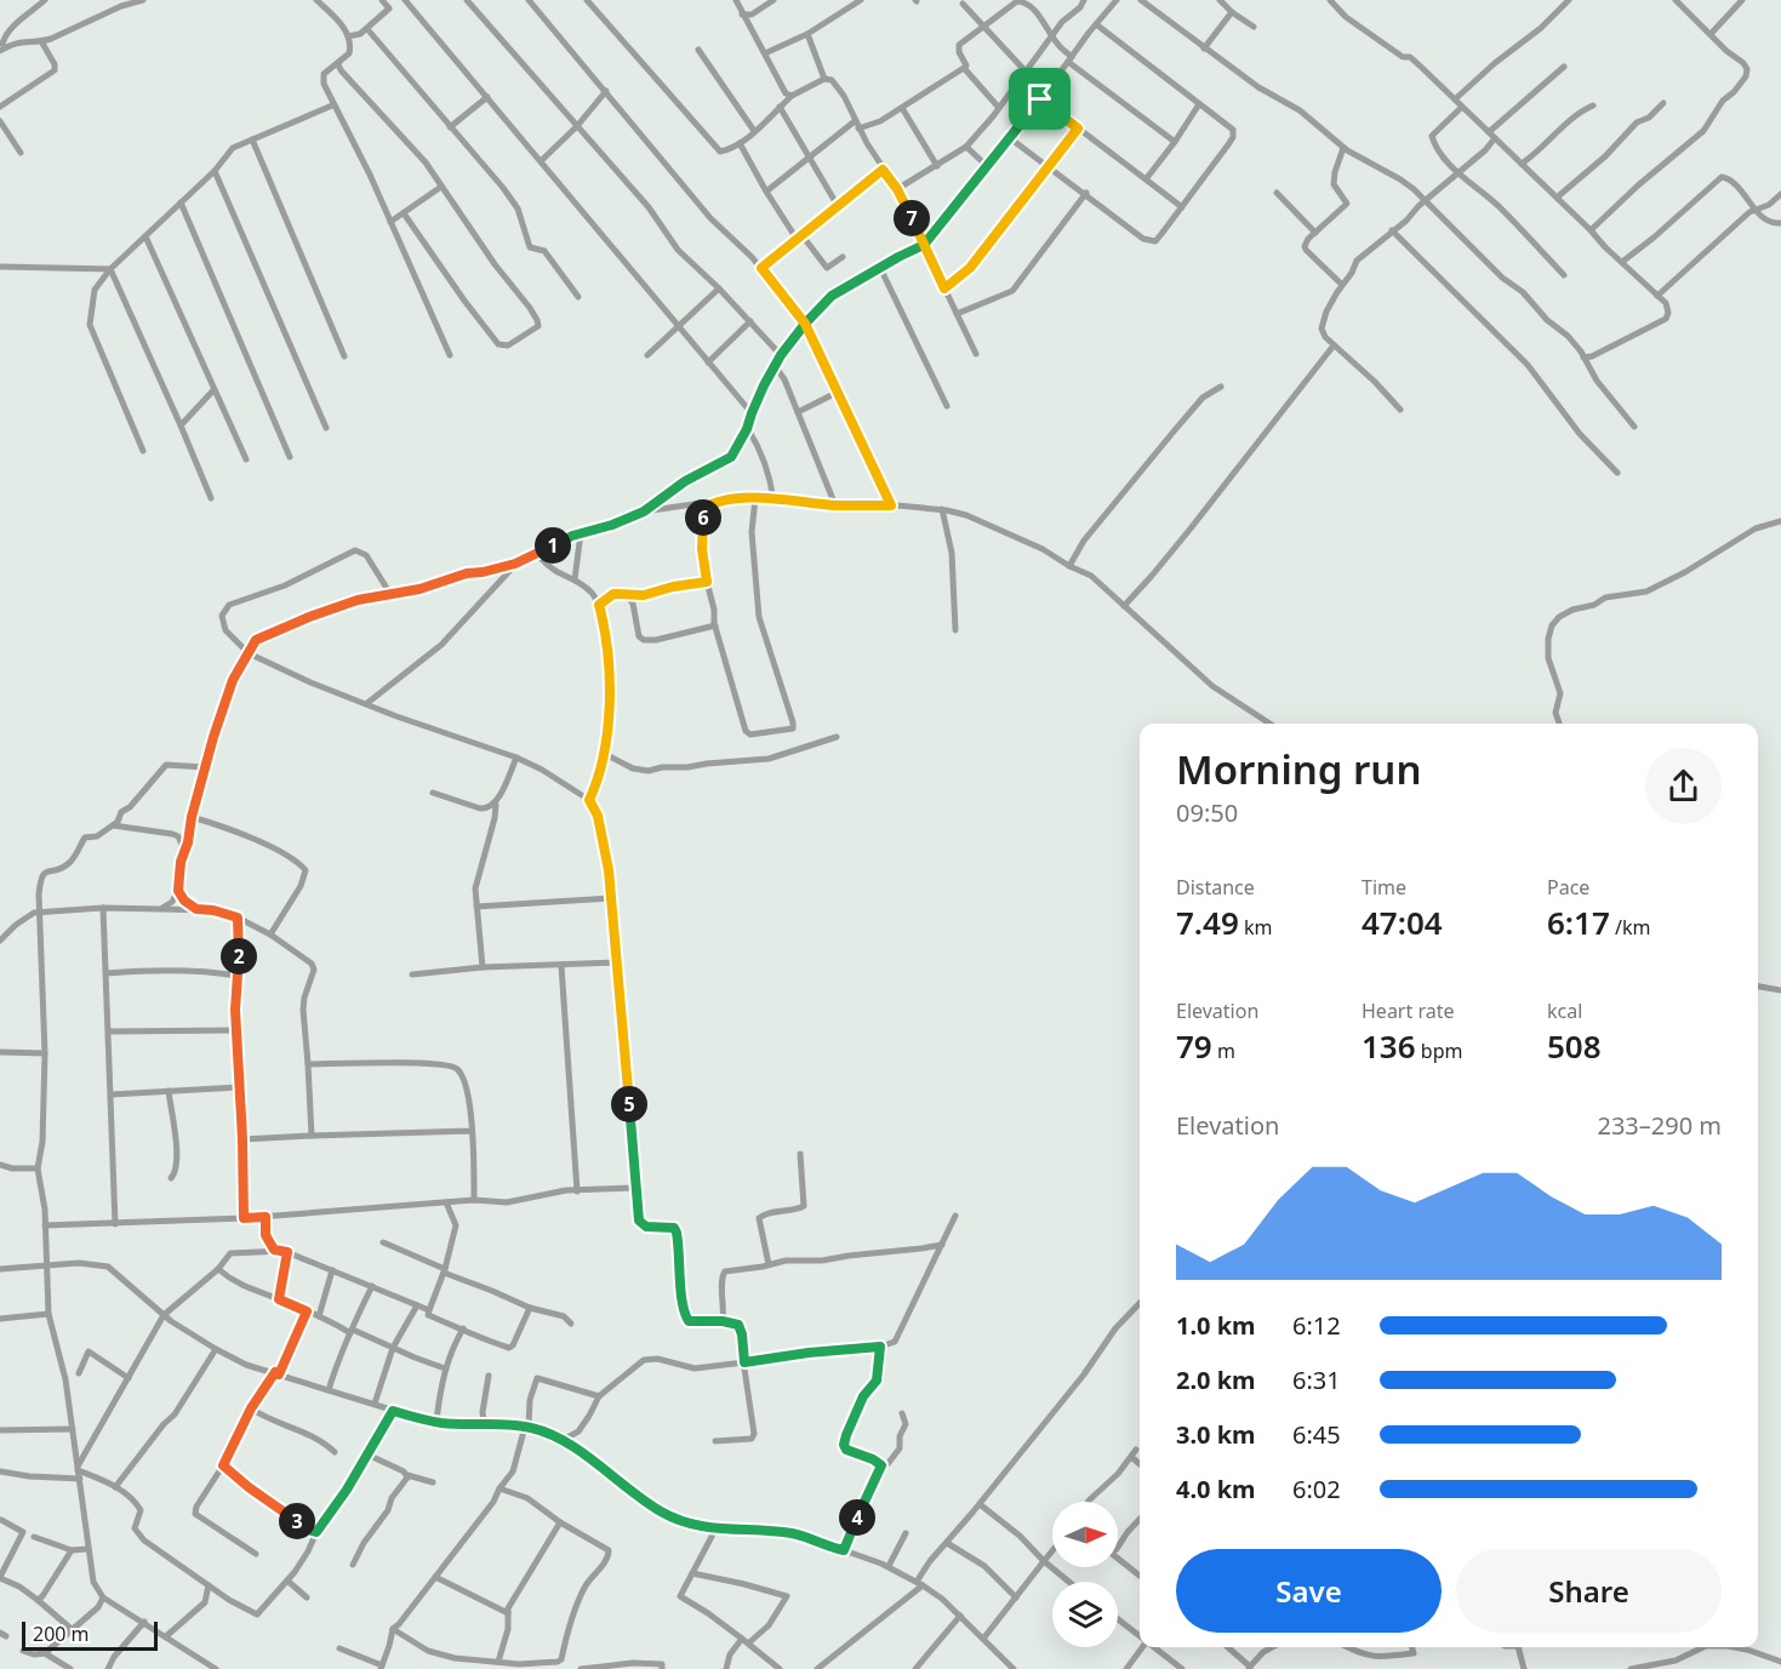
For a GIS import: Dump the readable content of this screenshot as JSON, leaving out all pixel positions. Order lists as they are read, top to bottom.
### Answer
{
  "scale_bar": "200 m",
  "north": "right",
  "page": {
    "pins": [
      "7",
      "6",
      "1",
      "2",
      "5",
      "4",
      "3"
    ],
    "heading": ["Morning run", "09:50"],
    "stats": [
      ["Distance", "7.49 km"],
      ["Time", "47:04"],
      ["Pace", "6:17 /km"],
      ["Elevation", "79 m"],
      ["Heart rate", "136 bpm"],
      ["kcal", "508"]
    ],
    "chart": ["Elevation", "233–290 m"],
    "list": [
      {
        "name": "1.0 km",
        "note": "6:12"
      },
      {
        "name": "2.0 km",
        "note": "6:31"
      },
      {
        "name": "3.0 km",
        "note": "6:45"
      },
      {
        "name": "4.0 km",
        "note": "6:02"
      }
    ],
    "buttons": ["Save", "Share"],
    "scale": "200 m"
  }
}
